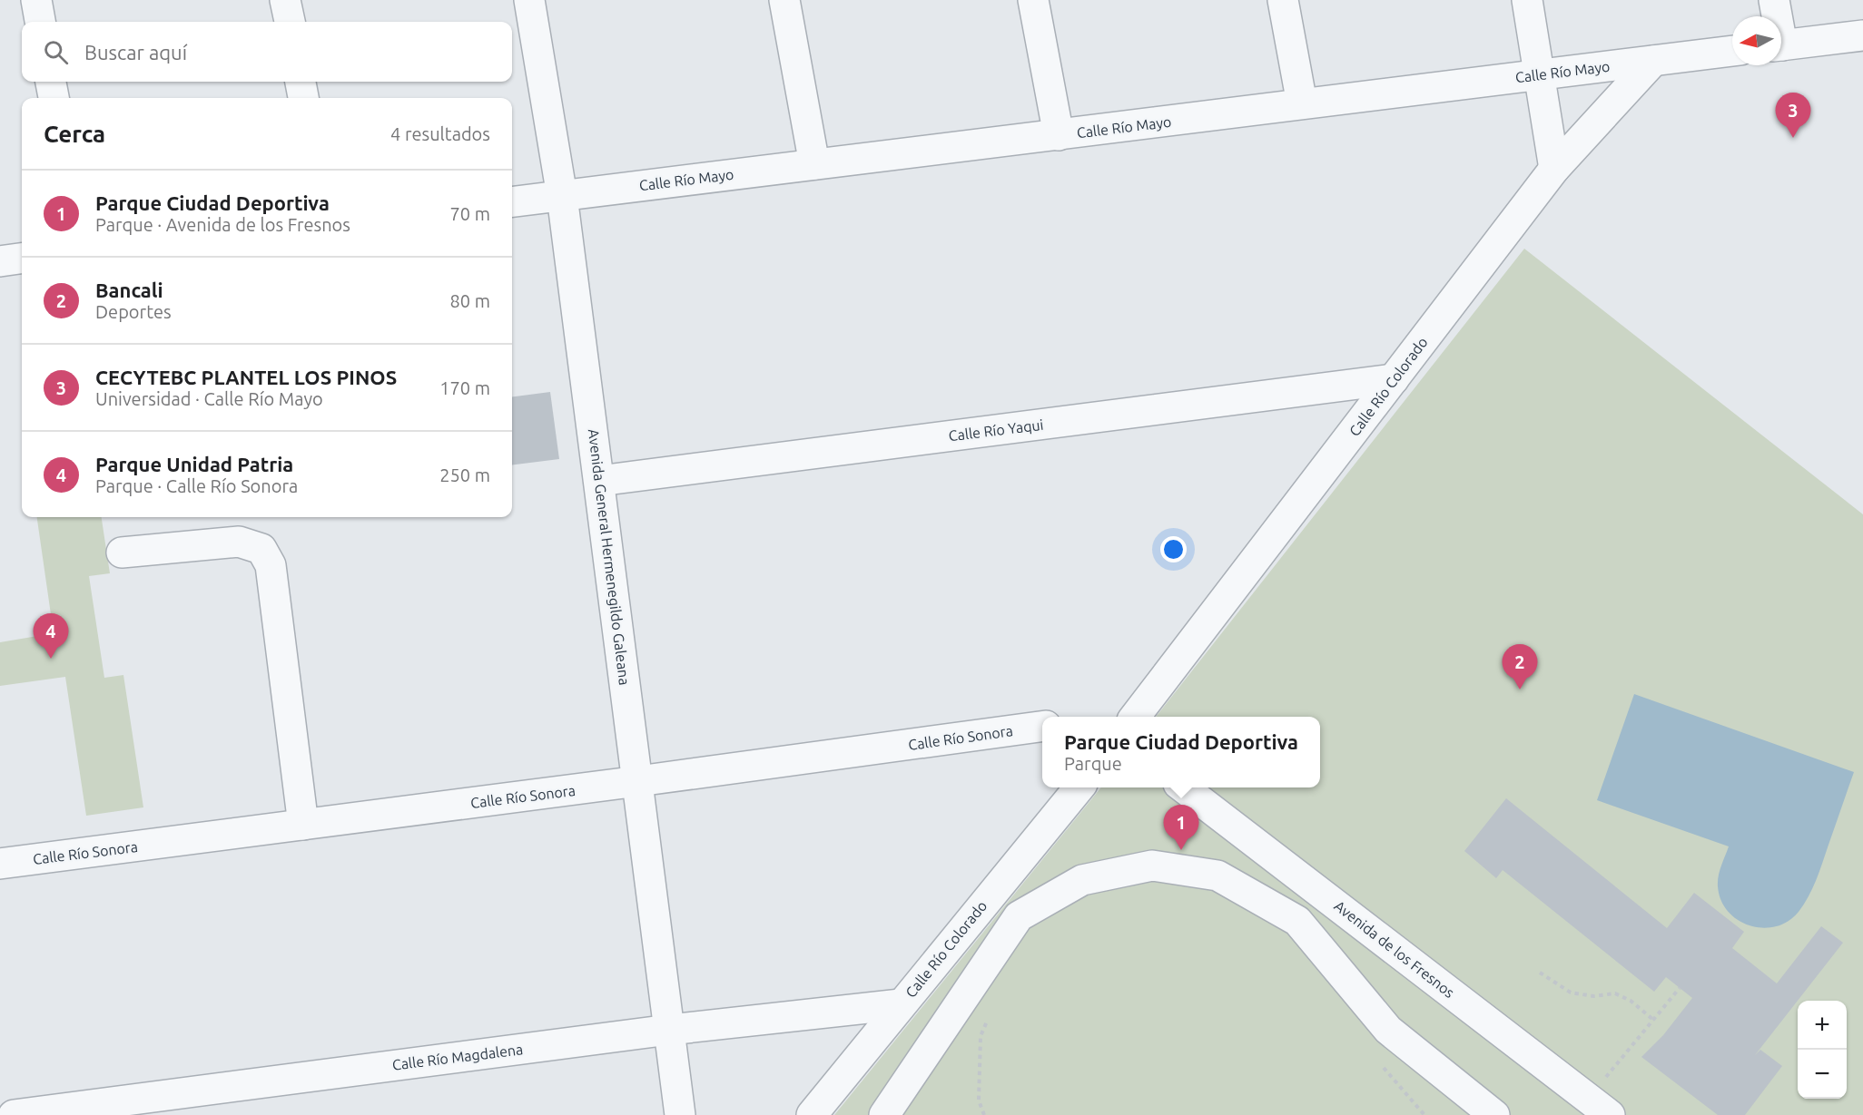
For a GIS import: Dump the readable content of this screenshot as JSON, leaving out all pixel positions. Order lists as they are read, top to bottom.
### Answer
{
  "streets": {
    "street": [
      "Calle Río Mayo",
      "Calle Río Colorado",
      "Calle Río Yaqui",
      "Avenida General Hermenegildo Galeana",
      "Calle Río Sonora",
      "Avenida de los Fresnos",
      "Calle Río Magdalena"
    ]
  },
  "crossings": [
    ["Calle Río Mayo", "Calle Río Colorado"],
    ["Calle Río Mayo", "Avenida General Hermenegildo Galeana"],
    ["Calle Río Colorado", "Calle Río Yaqui"],
    ["Calle Río Colorado", "Calle Río Magdalena"],
    ["Calle Río Yaqui", "Avenida General Hermenegildo Galeana"],
    ["Avenida General Hermenegildo Galeana", "Calle Río Sonora"],
    ["Avenida General Hermenegildo Galeana", "Calle Río Magdalena"]
  ],
  "north": "left",
  "page": {
    "search": "Buscar aquí",
    "pins": [
      "3",
      "4",
      "2",
      "1"
    ],
    "heading": ["Cerca", "4 resultados"],
    "list": [
      {
        "mark": "1",
        "name": "Parque Ciudad Deportiva",
        "note": "Parque · Avenida de los Fresnos",
        "value": "70 m"
      },
      {
        "mark": "2",
        "name": "Bancali",
        "note": "Deportes",
        "value": "80 m"
      },
      {
        "mark": "3",
        "name": "CECYTEBC PLANTEL LOS PINOS",
        "note": "Universidad · Calle Río Mayo",
        "value": "170 m"
      },
      {
        "mark": "4",
        "name": "Parque Unidad Patria",
        "note": "Parque · Calle Río Sonora",
        "value": "250 m"
      }
    ],
    "popup": ["Parque Ciudad Deportiva", "Parque"],
    "map_buttons": ["+", "−"]
  }
}
